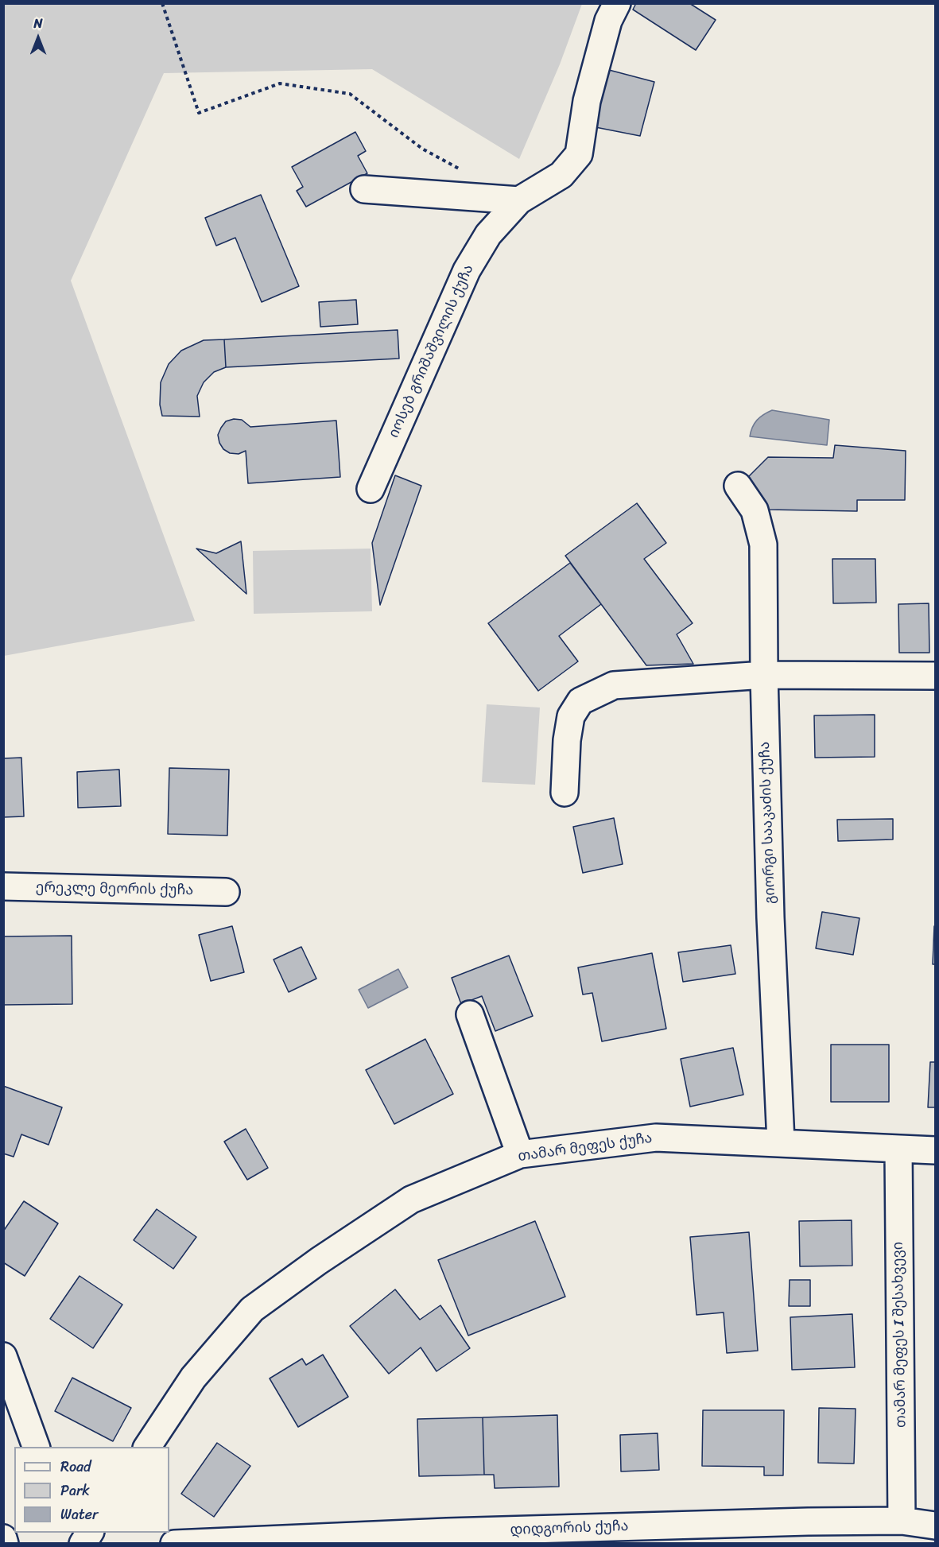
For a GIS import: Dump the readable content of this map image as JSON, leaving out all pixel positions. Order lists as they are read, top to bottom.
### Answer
{
  "streets": {
    "street": [
      "იოსებ გრიშაშვილის ქუჩა",
      "გიორგი სააკაძის ქუჩა",
      "ერეკლე მეორის ქუჩა",
      "თამარ მეფეს ქუჩა",
      "თამარ მეფეს I შესახვევი",
      "დიდგორის ქუჩა"
    ]
  },
  "crossings": [
    ["გიორგი სააკაძის ქუჩა", "თამარ მეფეს ქუჩა"],
    ["თამარ მეფეს ქუჩა", "თამარ მეფეს I შესახვევი"],
    ["თამარ მეფეს I შესახვევი", "დიდგორის ქუჩა"]
  ],
  "legend": ["Road", "Park", "Water"],
  "north": "top"
}
